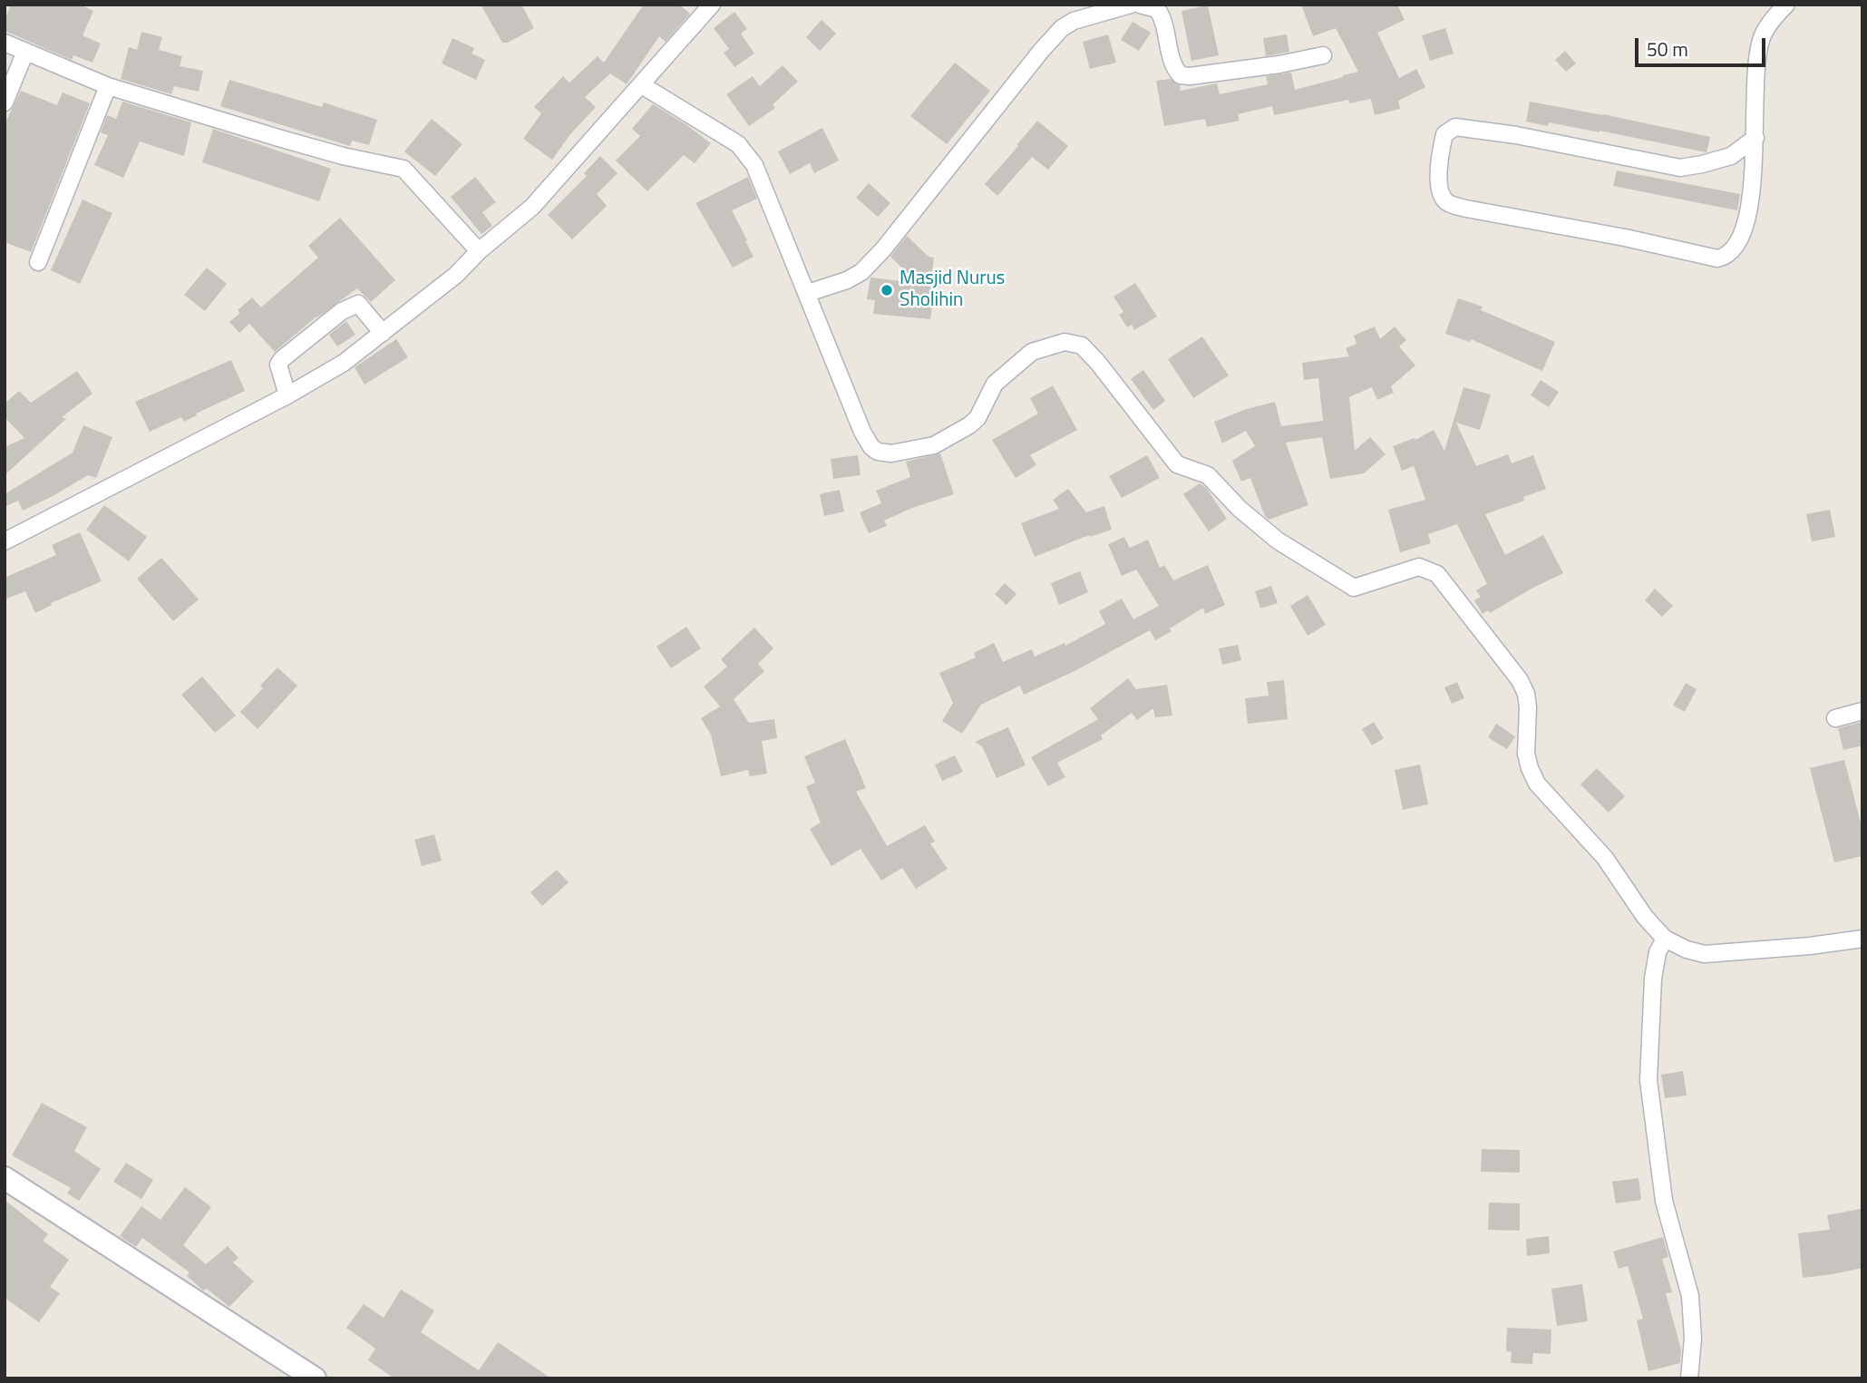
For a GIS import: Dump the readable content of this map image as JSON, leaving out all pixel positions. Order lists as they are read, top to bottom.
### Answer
{
  "places": ["Masjid Nurus Sholihin"],
  "scale_bar": "50 m"
}
